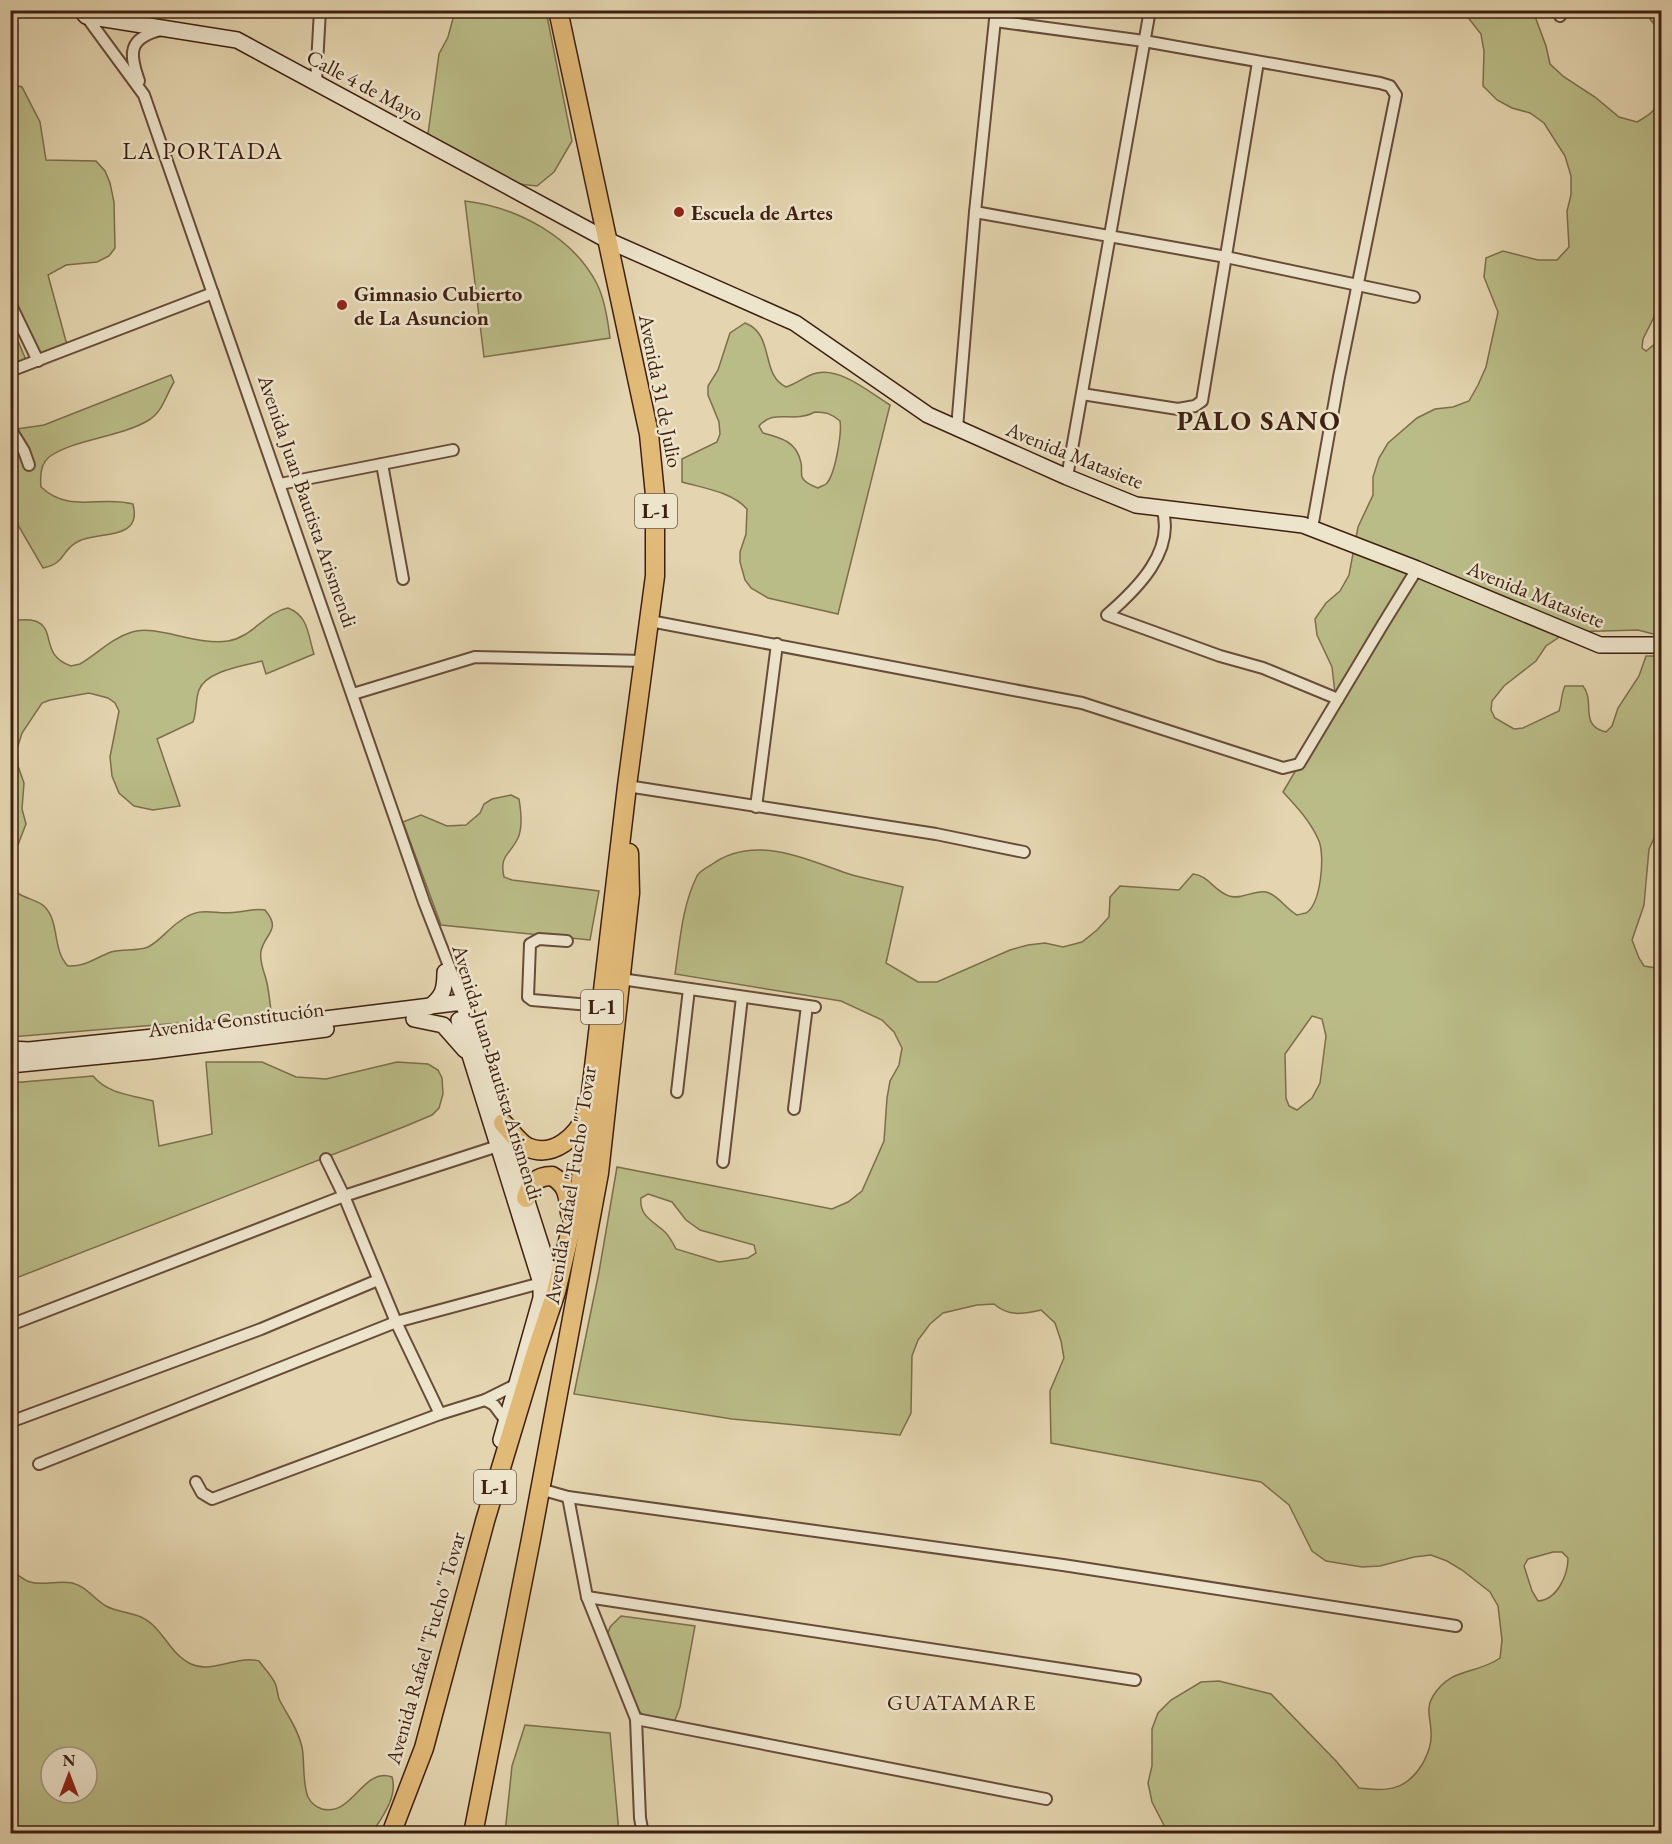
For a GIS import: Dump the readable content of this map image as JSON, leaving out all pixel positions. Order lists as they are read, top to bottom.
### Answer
{
  "streets": {
    "main road": ["Avenida 31 de Julio", "L-1", "Avenida Rafael \"Fucho\" Tovar"],
    "street": [
      "Calle 4 de Mayo",
      "Avenida Matasiete",
      "Avenida Juan Bautista Arismendi",
      "Avenida Constitución"
    ]
  },
  "crossings": [
    ["Calle 4 de Mayo", "Avenida 31 de Julio"],
    ["Calle 4 de Mayo", "Avenida Matasiete"],
    ["Calle 4 de Mayo", "Avenida Juan Bautista Arismendi"],
    ["Avenida 31 de Julio", "Avenida Matasiete"],
    ["Avenida 31 de Julio", "Avenida Rafael \"Fucho\" Tovar"],
    ["Avenida Juan Bautista Arismendi", "L-1"],
    ["Avenida Juan Bautista Arismendi", "Avenida Constitución"],
    ["Avenida Juan Bautista Arismendi", "Avenida Rafael \"Fucho\" Tovar"],
    ["L-1", "Avenida Constitución"],
    ["L-1", "Avenida Rafael \"Fucho\" Tovar"]
  ],
  "districts": ["LA PORTADA", "PALO SANO", "GUATAMARE"],
  "places": ["Escuela de Artes", "Gimnasio Cubierto de La Asuncion"],
  "north": "top"
}
